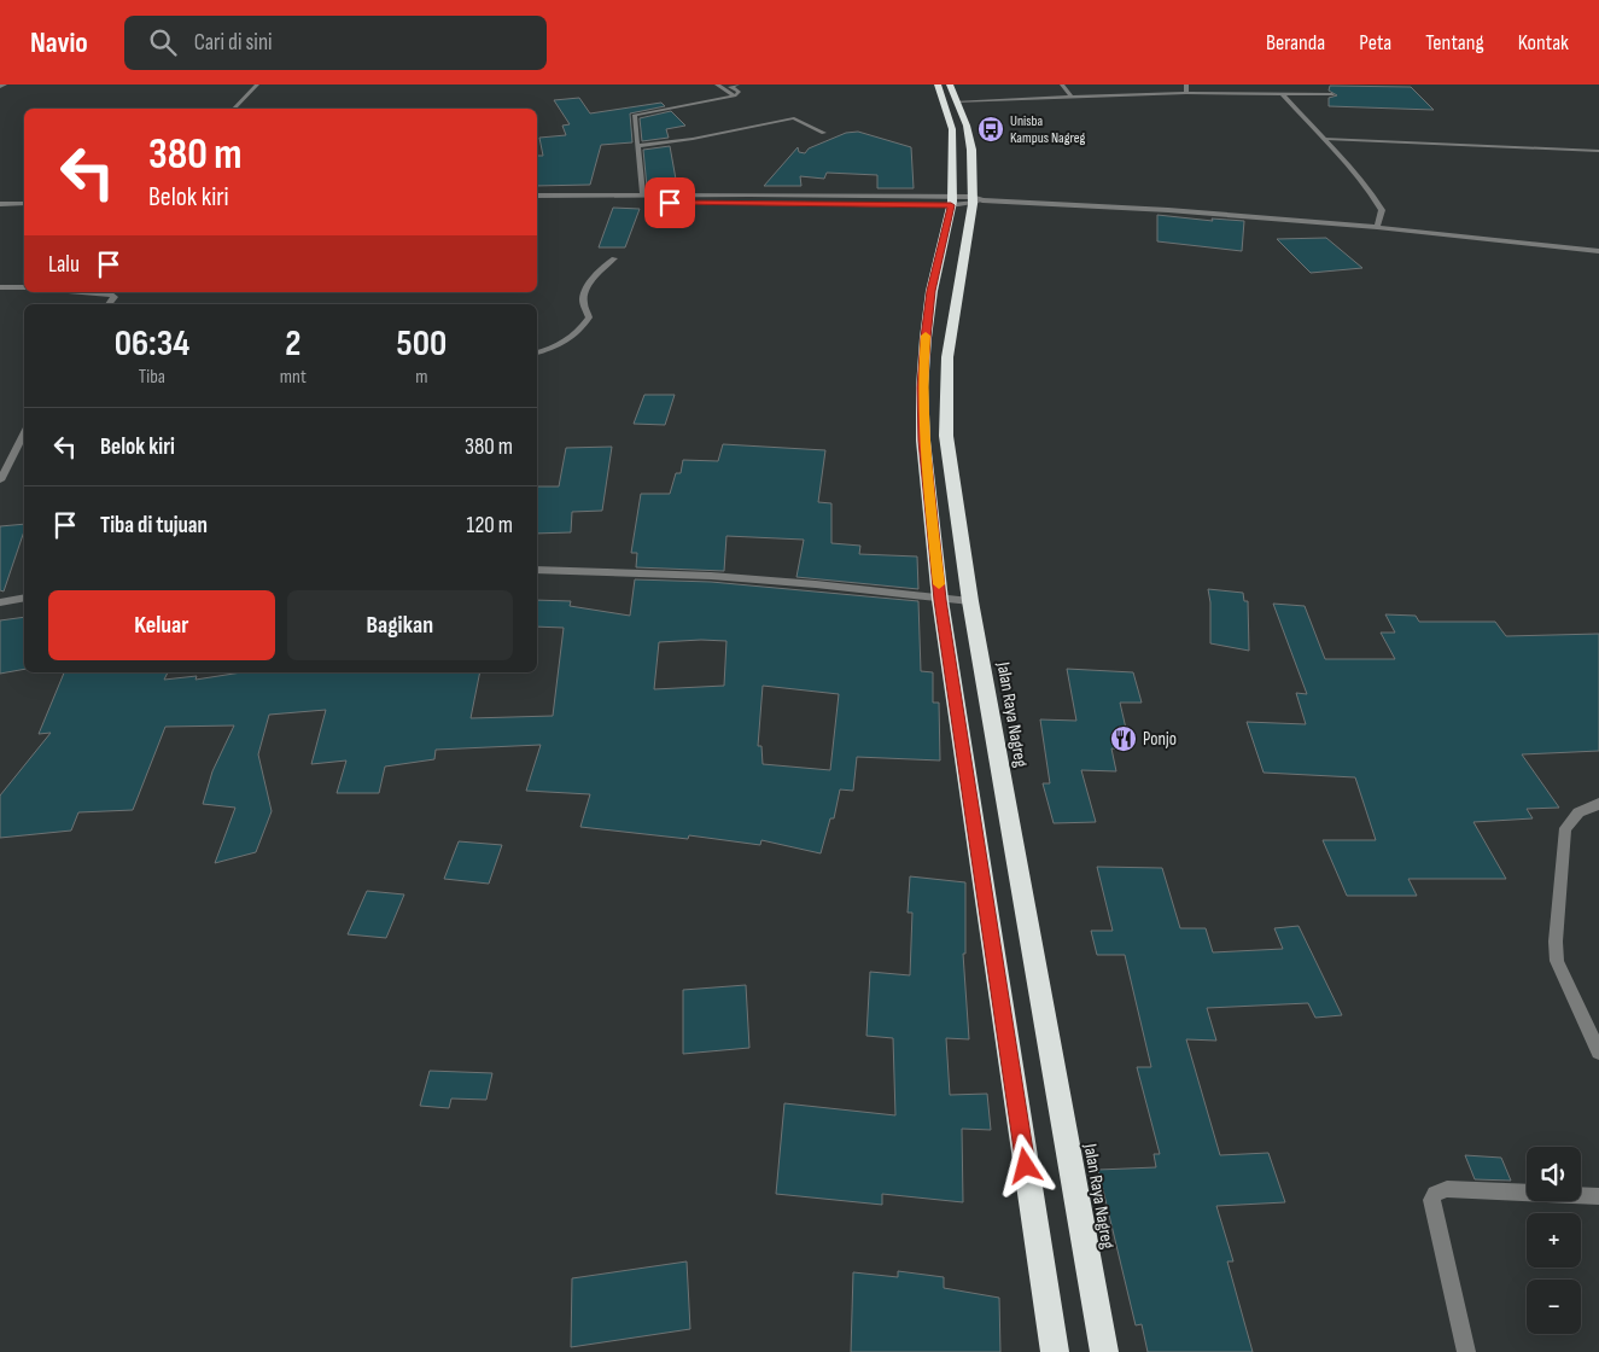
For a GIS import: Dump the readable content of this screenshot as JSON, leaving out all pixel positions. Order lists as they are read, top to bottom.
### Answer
{
  "streets": {
    "highway": ["Jalan Raya Nagreg"]
  },
  "places": {
    "bus stop": ["Unisba Kampus Nagreg"],
    "restaurant": ["Ponjo"]
  },
  "page": {
    "header": "Navio",
    "search": "Cari di sini",
    "nav": [
      "Beranda",
      "Peta",
      "Tentang",
      "Kontak"
    ],
    "turn": ["380 m", "Belok kiri"],
    "then": "Lalu",
    "eta": [
      "06:34",
      "Tiba",
      "2",
      "mnt",
      "500",
      "m"
    ],
    "list": [
      {
        "name": "Belok kiri",
        "value": "380 m"
      },
      {
        "name": "Tiba di tujuan",
        "value": "120 m"
      }
    ],
    "buttons": ["Keluar", "Bagikan"],
    "map_buttons": ["+", "−"]
  }
}
